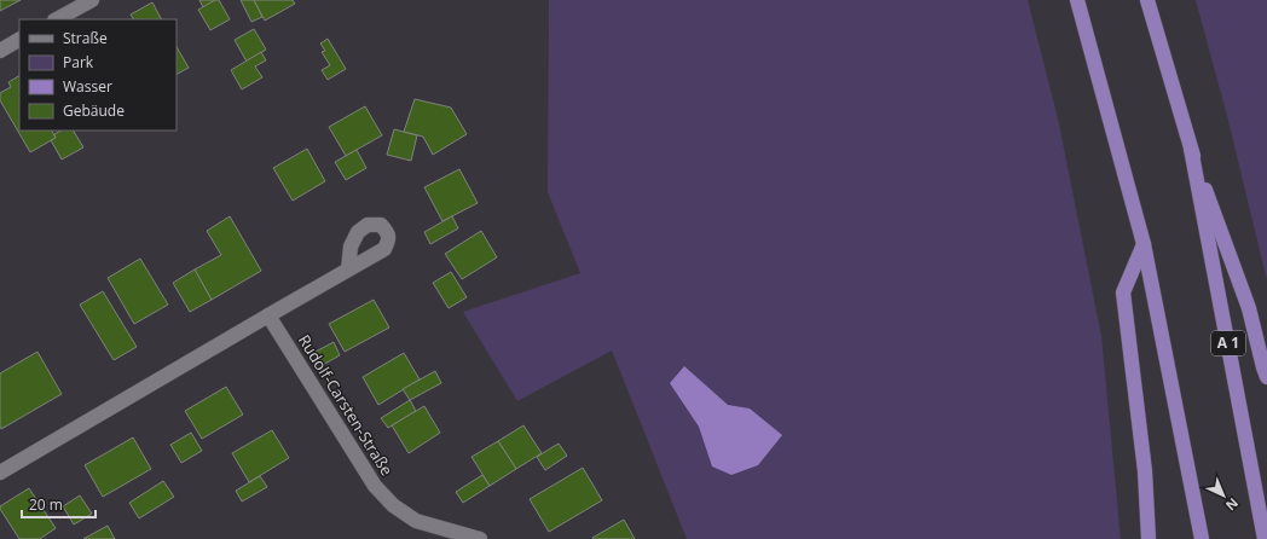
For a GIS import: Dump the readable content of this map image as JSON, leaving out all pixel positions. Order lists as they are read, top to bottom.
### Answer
{
  "streets": {
    "highway": ["A 1"],
    "street": ["Rudolf-Carsten-Straße"]
  },
  "legend": [
    "Straße",
    "Park",
    "Wasser",
    "Gebäude"
  ],
  "scale_bar": "20 m",
  "north": "bottom right"
}
